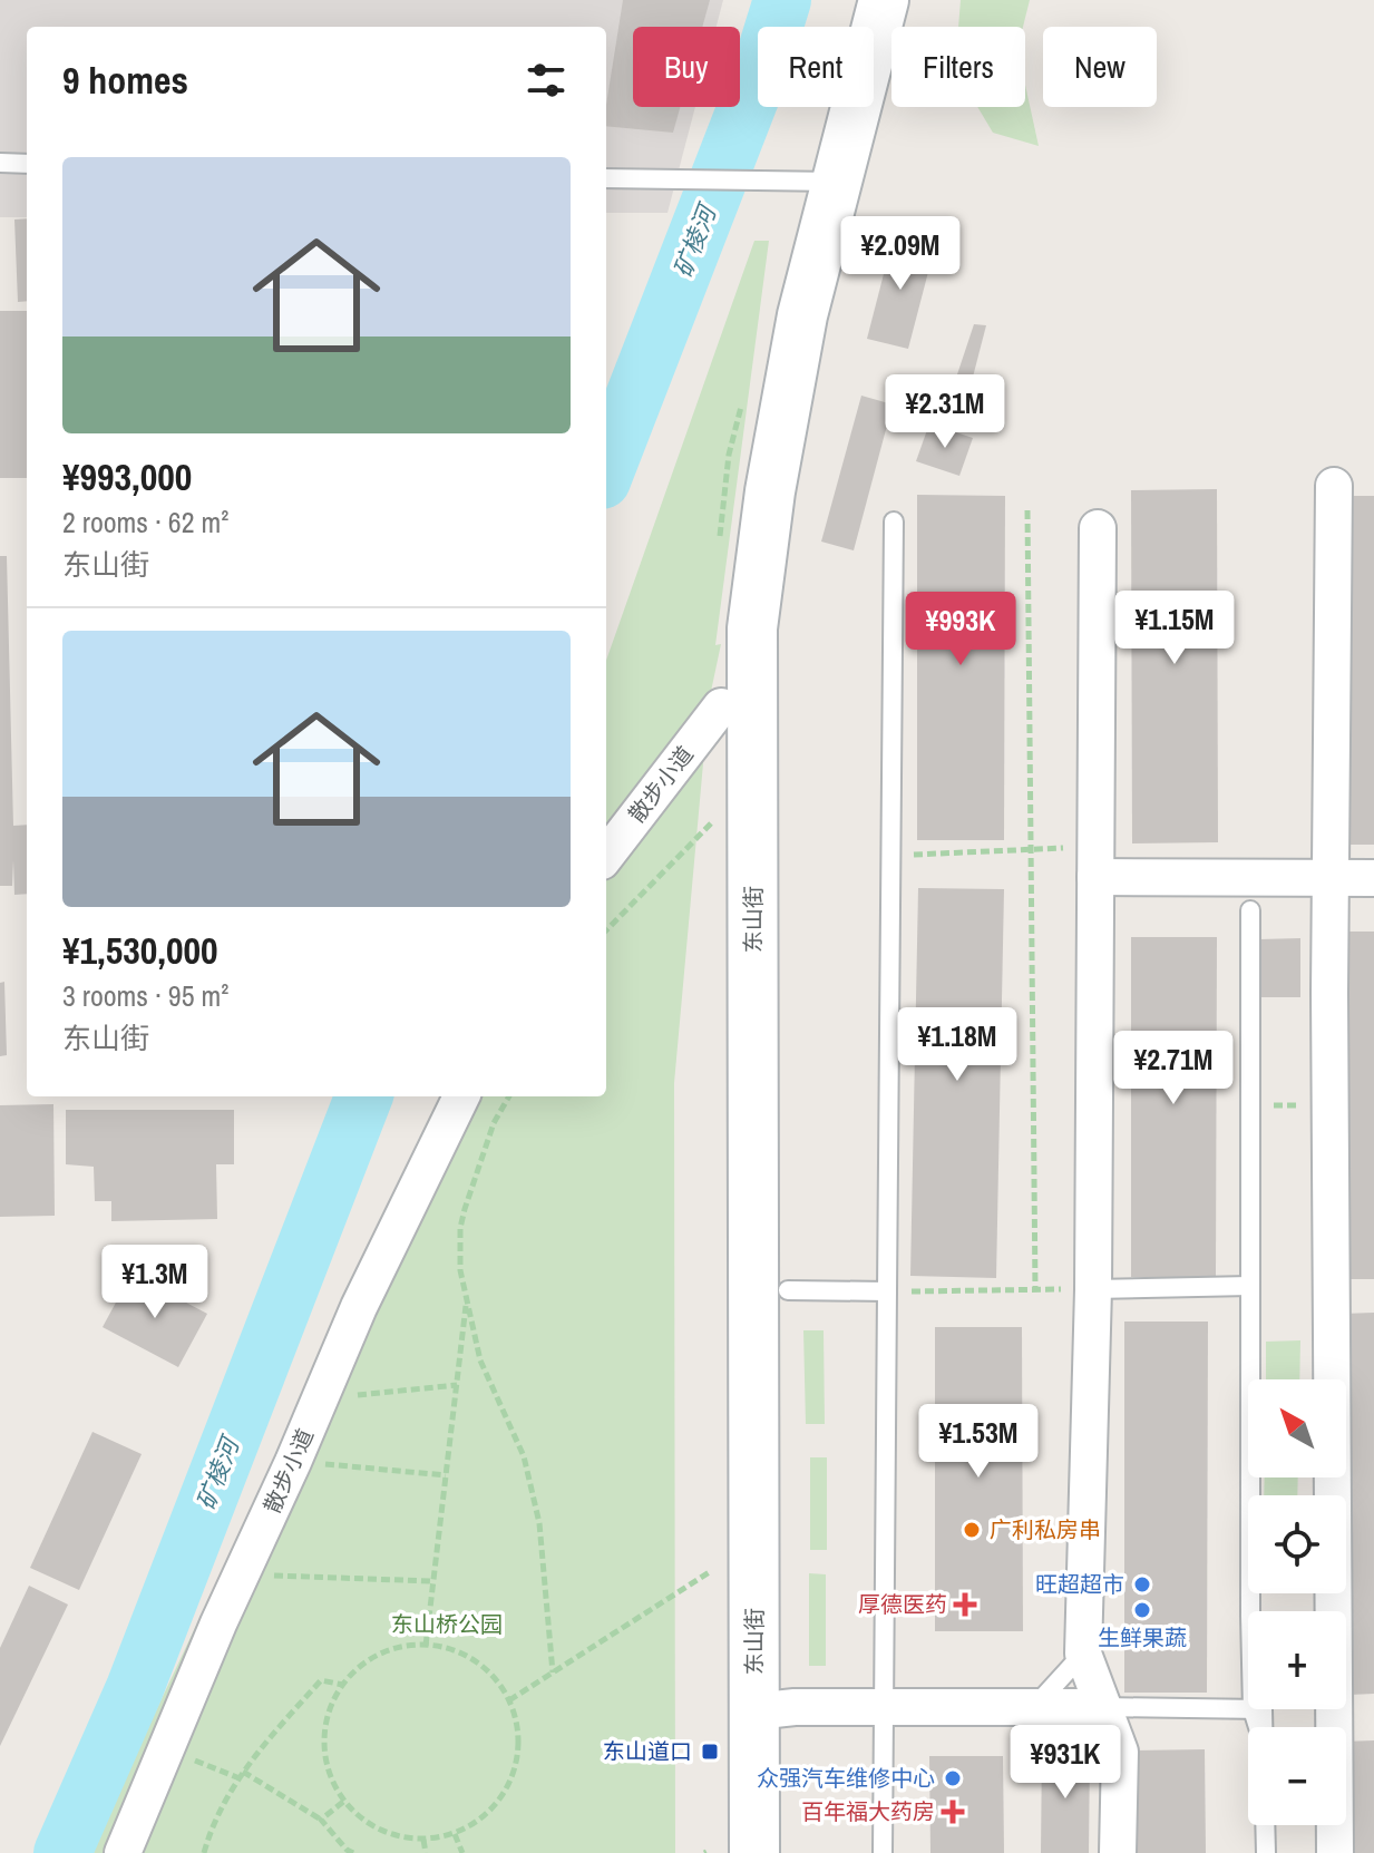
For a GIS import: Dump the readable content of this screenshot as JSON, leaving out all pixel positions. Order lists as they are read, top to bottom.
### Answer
{
  "streets": {
    "main road": ["东山街"],
    "street": ["散步小道"]
  },
  "water": ["矿棱河"],
  "parks": ["东山桥公园"],
  "places": {
    "other": [
      "广利私房串",
      "旺超超市",
      "生鲜果蔬",
      "众强汽车维修中心"
    ],
    "health": ["厚德医药", "百年福大药房"],
    "transit": ["东山道口"]
  },
  "north": "top left",
  "page": {
    "chip": [
      "Buy",
      "Rent",
      "Filters",
      "New"
    ],
    "heading": "9 homes",
    "list": [
      {
        "name": "¥993,000",
        "note": "2 rooms · 62 m² · 东山街"
      },
      {
        "name": "¥1,530,000",
        "note": "3 rooms · 95 m² · 东山街"
      }
    ],
    "price": [
      "¥2.09M",
      "¥2.31M",
      "¥1.15M",
      "¥993K",
      "¥1.18M",
      "¥2.71M",
      "¥1.3M",
      "¥1.53M",
      "¥931K"
    ],
    "map_buttons": ["+", "−"]
  }
}
